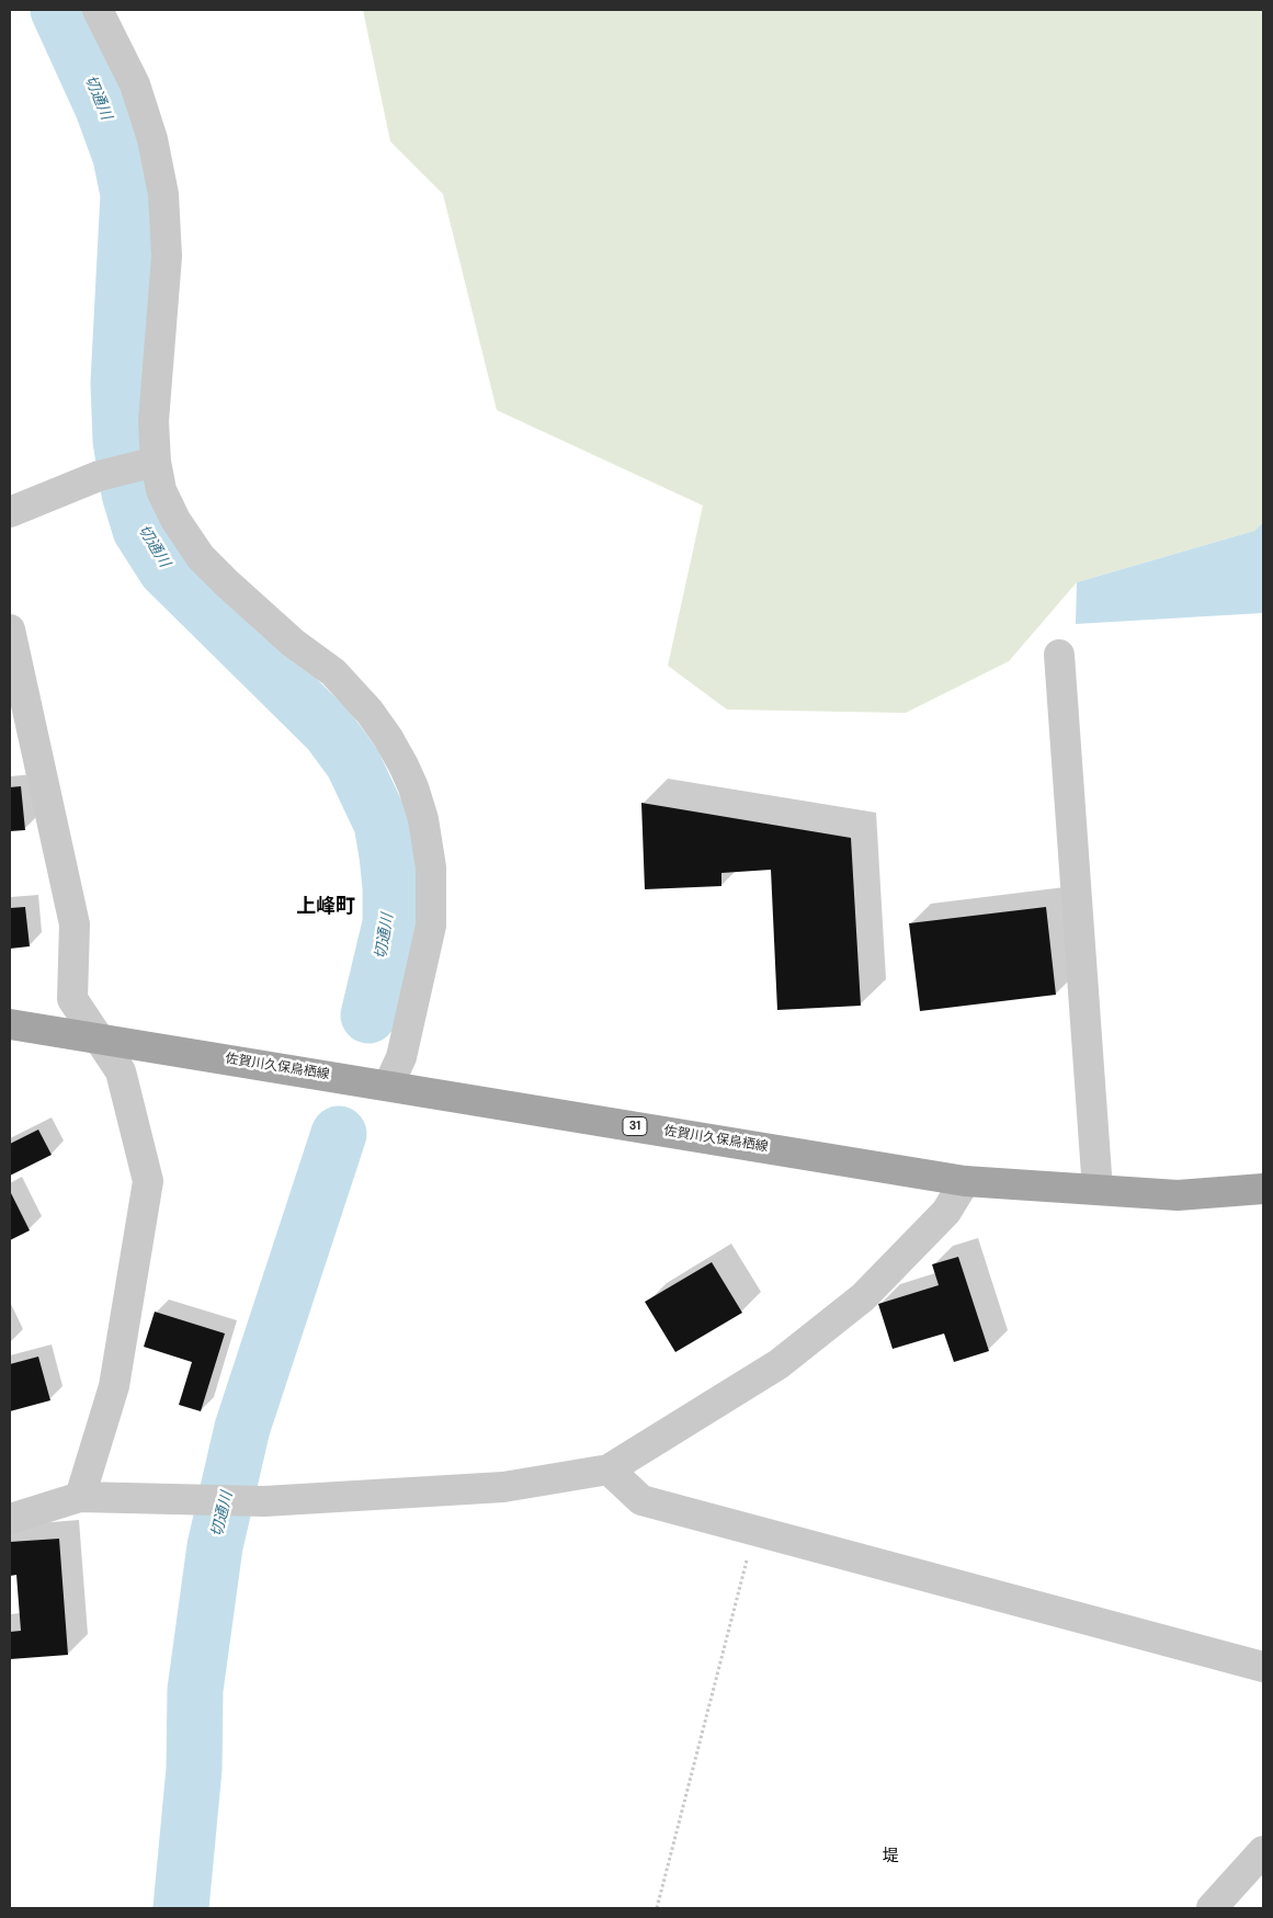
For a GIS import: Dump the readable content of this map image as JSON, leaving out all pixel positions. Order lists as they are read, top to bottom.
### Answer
{
  "streets": {
    "main road": ["佐賀川久保鳥栖線", "31"]
  },
  "districts": ["上峰町", "堤"],
  "water": ["切通川"]
}
